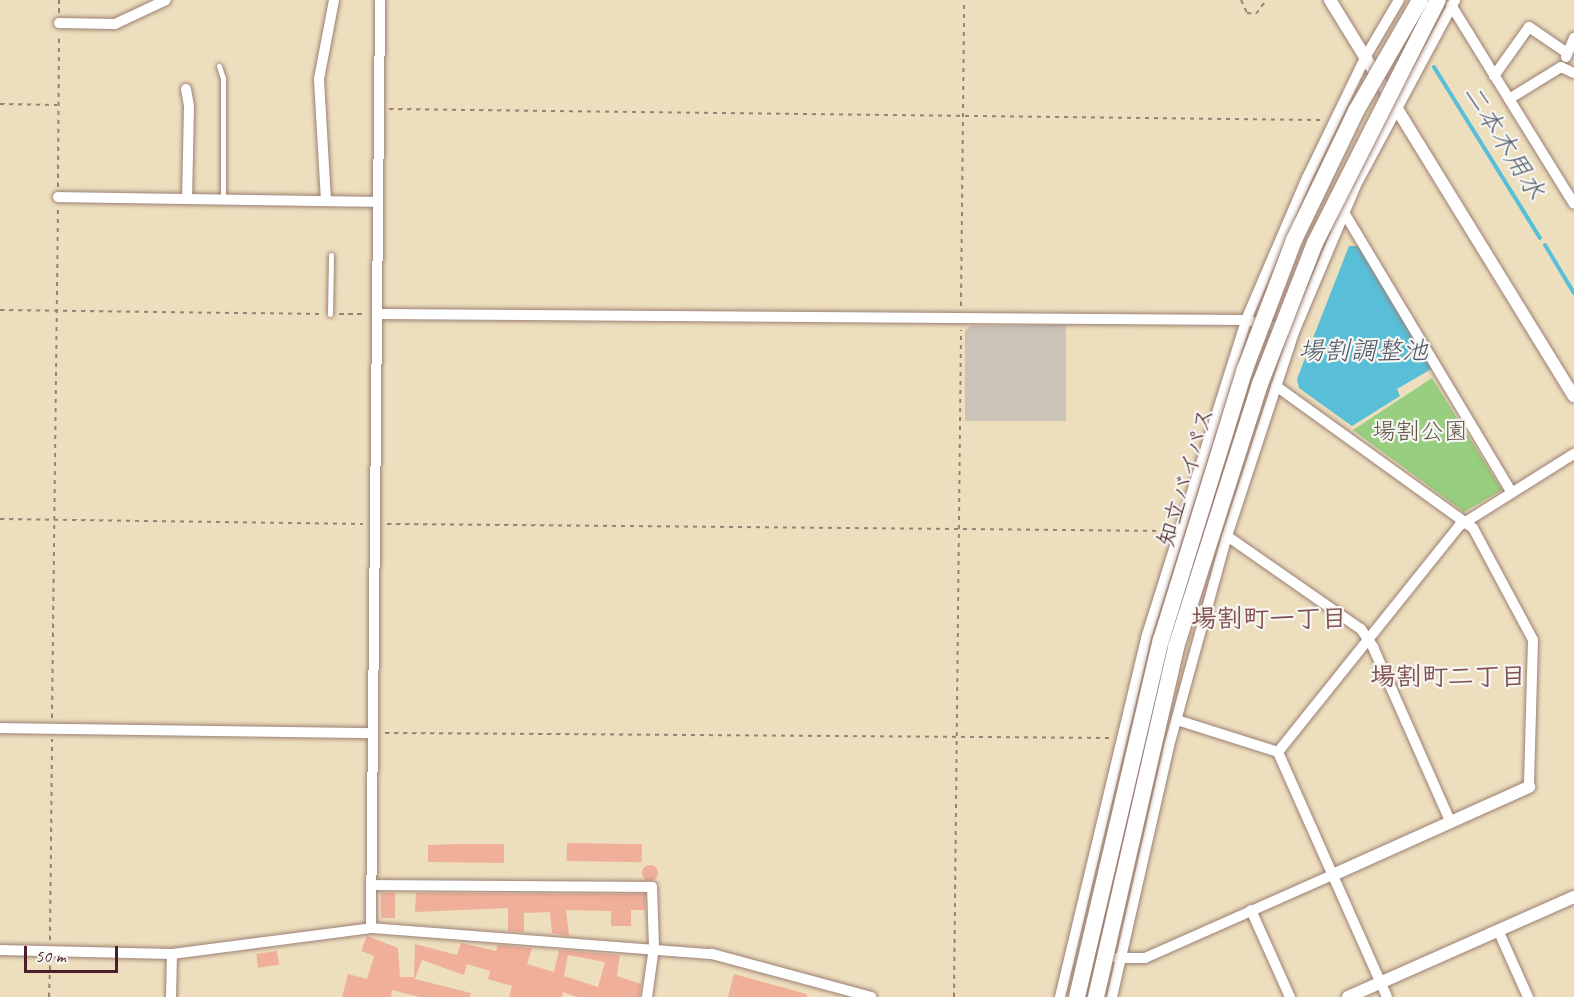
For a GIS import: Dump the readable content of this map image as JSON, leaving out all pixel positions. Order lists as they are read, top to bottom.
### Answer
{
  "streets": {
    "highway": ["知立バイパス"]
  },
  "districts": ["場割町一丁目", "場割町二丁目"],
  "water": ["二本木用水", "場割調整池"],
  "parks": ["場割公園"],
  "scale_bar": "50 m"
}
